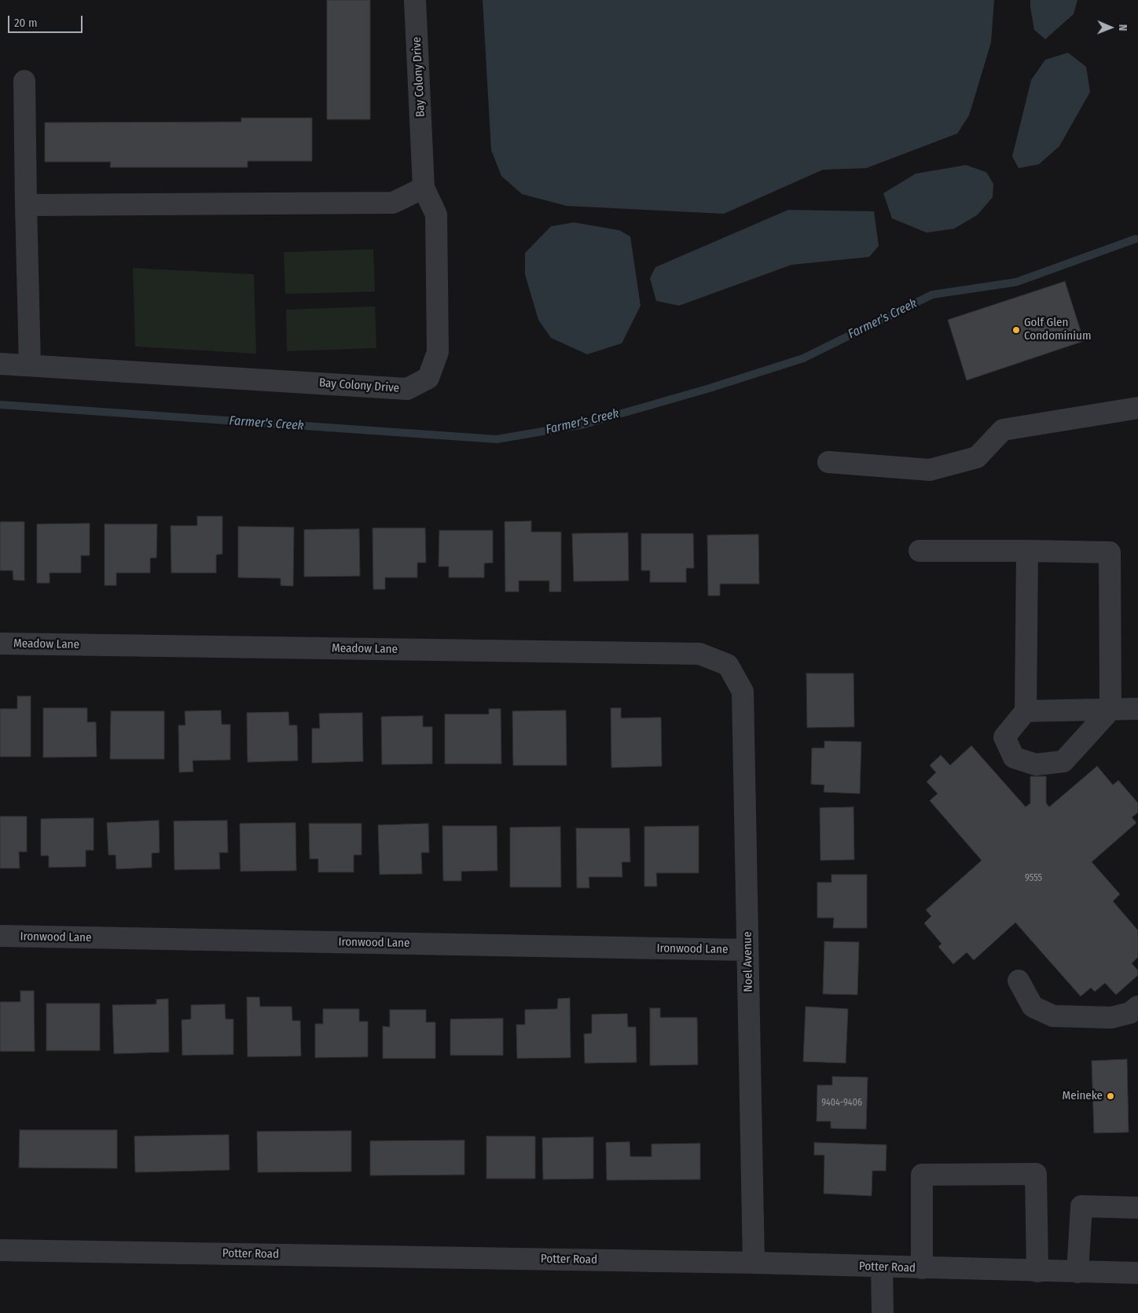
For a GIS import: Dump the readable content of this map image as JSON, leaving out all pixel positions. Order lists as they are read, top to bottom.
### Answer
{
  "streets": {
    "street": [
      "Bay Colony Drive",
      "Meadow Lane",
      "Ironwood Lane",
      "Noel Avenue",
      "Potter Road"
    ]
  },
  "crossings": [
    ["Meadow Lane", "Noel Avenue"],
    ["Ironwood Lane", "Noel Avenue"],
    ["Noel Avenue", "Potter Road"]
  ],
  "water": ["Farmer's Creek"],
  "places": ["Golf Glen Condominium", "Meineke"],
  "house_numbers": ["9555", "9404-9406"],
  "scale_bar": "20 m",
  "north": "right"
}
